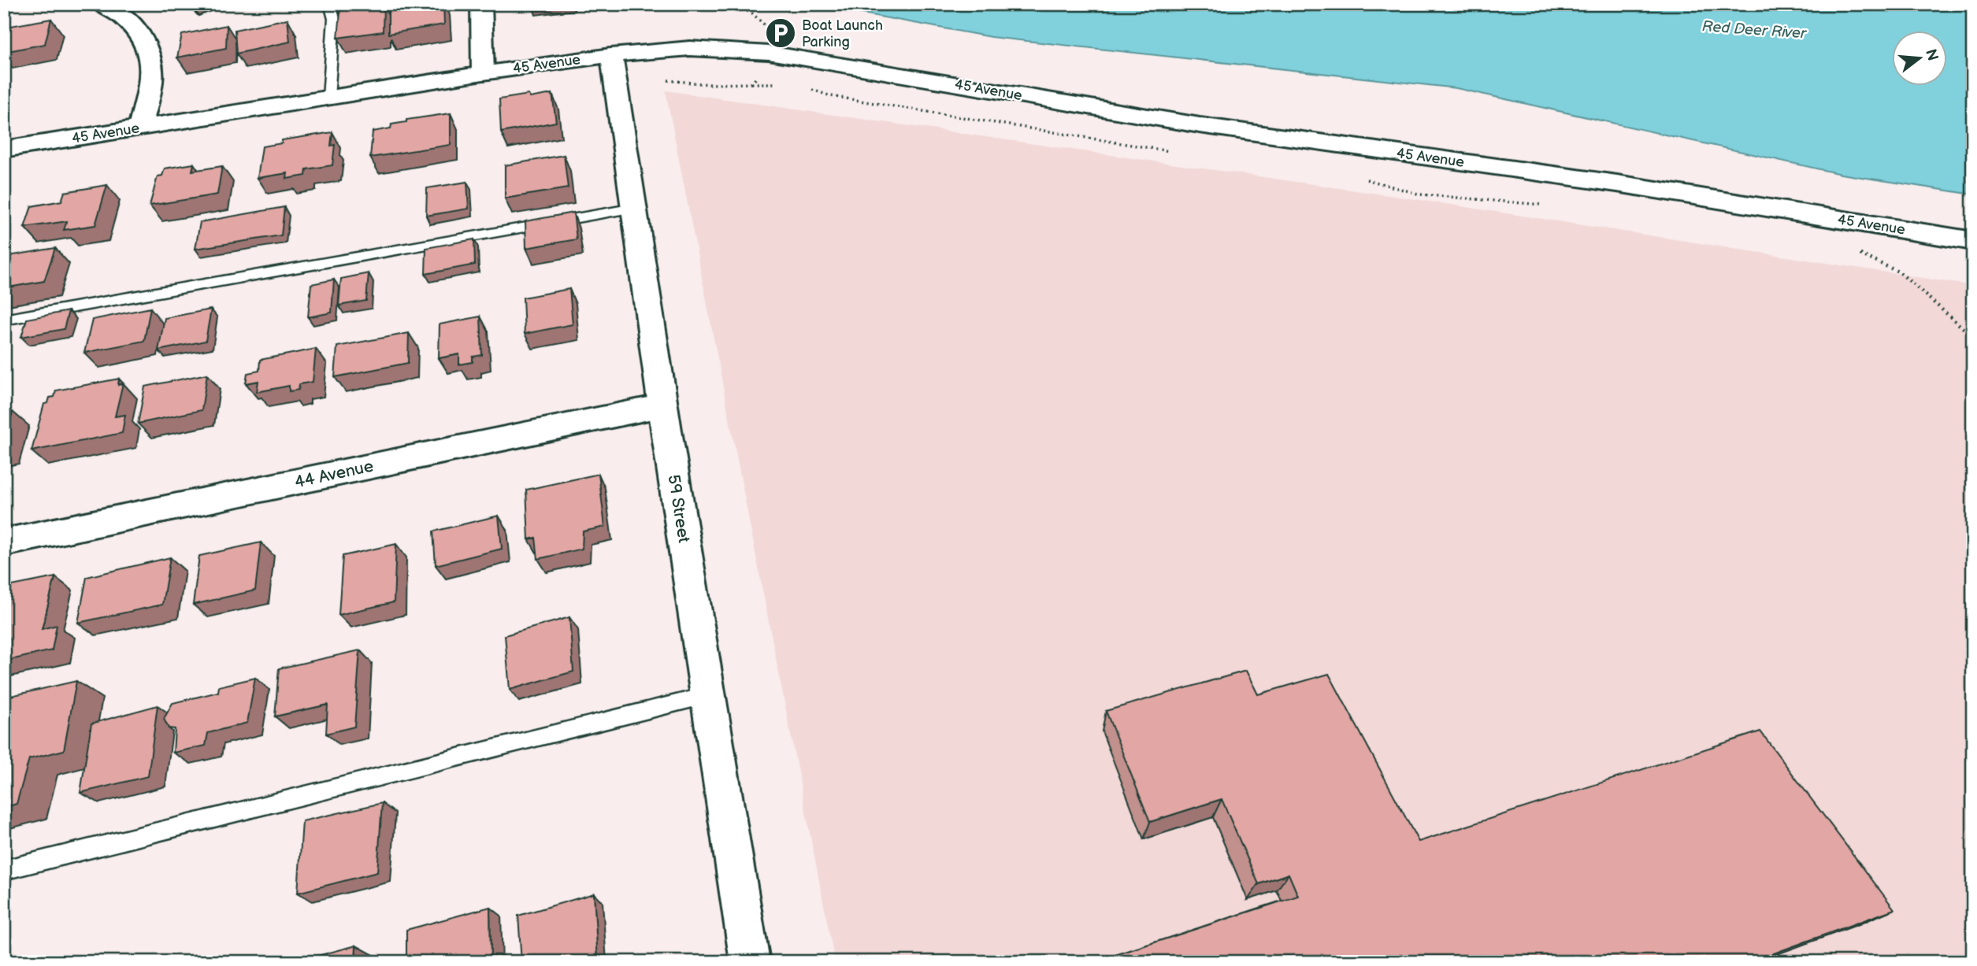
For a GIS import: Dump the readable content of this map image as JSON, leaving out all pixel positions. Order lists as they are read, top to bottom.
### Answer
{
  "streets": {
    "street": ["45 Avenue", "44 Avenue", "59 Street"]
  },
  "crossings": [
    ["45 Avenue", "59 Street"],
    ["44 Avenue", "59 Street"]
  ],
  "water": ["Red Deer River"],
  "places": {
    "parking": ["Boat Launch Parking"]
  },
  "north": "right"
}
